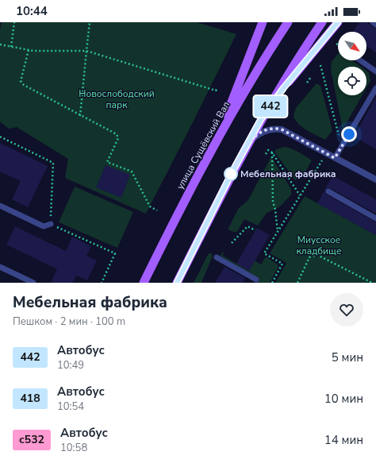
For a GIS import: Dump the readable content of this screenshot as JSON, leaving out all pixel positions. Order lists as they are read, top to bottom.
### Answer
{
  "streets": {
    "main road": ["улица Сущёвский Вал"]
  },
  "parks": ["Новослободский парк", "Миусское кладбище"],
  "places": ["Мебельная фабрика"],
  "lines": ["bus line 442"],
  "north": "bottom right",
  "page": {
    "status": "10:44",
    "on_map": "442",
    "heading": ["Мебельная фабрика", "Пешком · 2 мин · 100 m"],
    "list": [
      {
        "mark": "442",
        "name": "Автобус",
        "note": "10:49",
        "value": "5 мин"
      },
      {
        "mark": "418",
        "name": "Автобус",
        "note": "10:54",
        "value": "10 мин"
      },
      {
        "mark": "с532",
        "name": "Автобус",
        "note": "10:58",
        "value": "14 мин"
      }
    ]
  }
}
